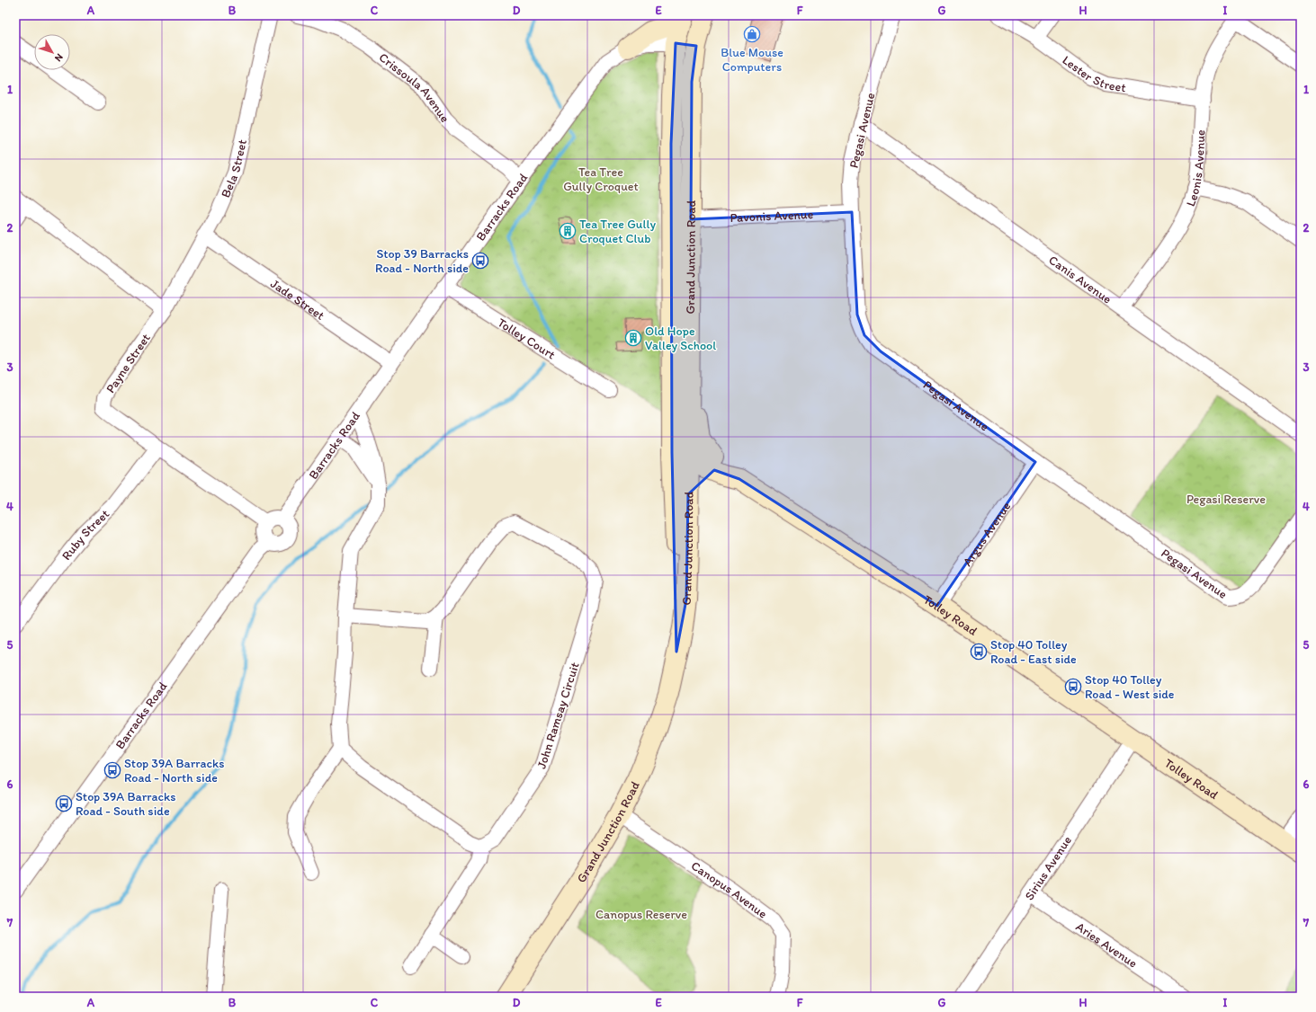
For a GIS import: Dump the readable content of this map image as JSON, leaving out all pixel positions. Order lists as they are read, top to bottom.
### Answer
{
  "streets": {
    "main road": ["Grand Junction Road", "Tolley Road"],
    "street": [
      "Lester Street",
      "Crissoula Avenue",
      "Pegasi Avenue",
      "Leonis Avenue",
      "Bela Street",
      "Barracks Road",
      "Pavonis Avenue",
      "Canis Avenue",
      "Jade Street",
      "Tolley Court",
      "Payne Street",
      "Argus Avenue",
      "Ruby Street",
      "John Ramsay Circuit",
      "Sirius Avenue",
      "Canopus Avenue",
      "Aries Avenue"
    ]
  },
  "crossings": [
    ["Lester Street", "Leonis Avenue"],
    ["Crissoula Avenue", "Barracks Road"],
    ["Pegasi Avenue", "Pavonis Avenue"],
    ["Pegasi Avenue", "Canis Avenue"],
    ["Pegasi Avenue", "Argus Avenue"],
    ["Leonis Avenue", "Canis Avenue"],
    ["Bela Street", "Jade Street"],
    ["Bela Street", "Payne Street"],
    ["Barracks Road", "Grand Junction Road"],
    ["Barracks Road", "Jade Street"],
    ["Barracks Road", "Tolley Court"],
    ["Barracks Road", "Payne Street"],
    ["Pavonis Avenue", "Grand Junction Road"],
    ["Grand Junction Road", "Tolley Road"],
    ["Grand Junction Road", "Canopus Avenue"],
    ["Payne Street", "Ruby Street"],
    ["Argus Avenue", "Tolley Road"],
    ["Tolley Road", "Sirius Avenue"],
    ["Sirius Avenue", "Aries Avenue"]
  ],
  "parks": ["Tea Tree Gully Croquet", "Pegasi Reserve", "Canopus Reserve"],
  "places": {
    "shop": ["Blue Mouse Computers"],
    "building": ["Tea Tree Gully Croquet Club", "Old Hope Valley School"],
    "bus stop": [
      "Stop 39 Barracks Road - North side",
      "Stop 40 Tolley Road - East side",
      "Stop 40 Tolley Road - West side",
      "Stop 39A Barracks Road - North side",
      "Stop 39A Barracks Road - South side"
    ]
  },
  "north": "bottom right",
  "grid": {
    "columns": [
      "A",
      "B",
      "C",
      "D",
      "E",
      "F",
      "G",
      "H",
      "I"
    ],
    "rows": [
      "1",
      "2",
      "3",
      "4",
      "5",
      "6",
      "7"
    ]
  }
}
